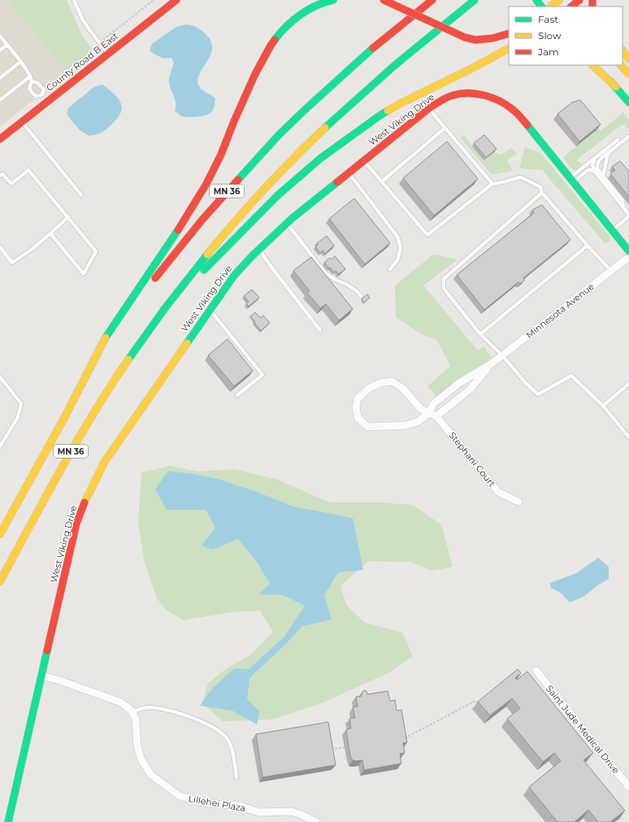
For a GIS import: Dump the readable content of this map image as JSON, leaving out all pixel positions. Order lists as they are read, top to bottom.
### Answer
{
  "streets": {
    "main road": ["County Road B East", "West Viking Drive", "MN 36"],
    "street": [
      "Minnesota Avenue",
      "Stephani Court",
      "Saint Jude Medical Drive",
      "Lillehei Plaza"
    ]
  },
  "crossings": [
    ["Minnesota Avenue", "Stephani Court"]
  ],
  "legend": ["Fast", "Slow", "Jam"]
}
